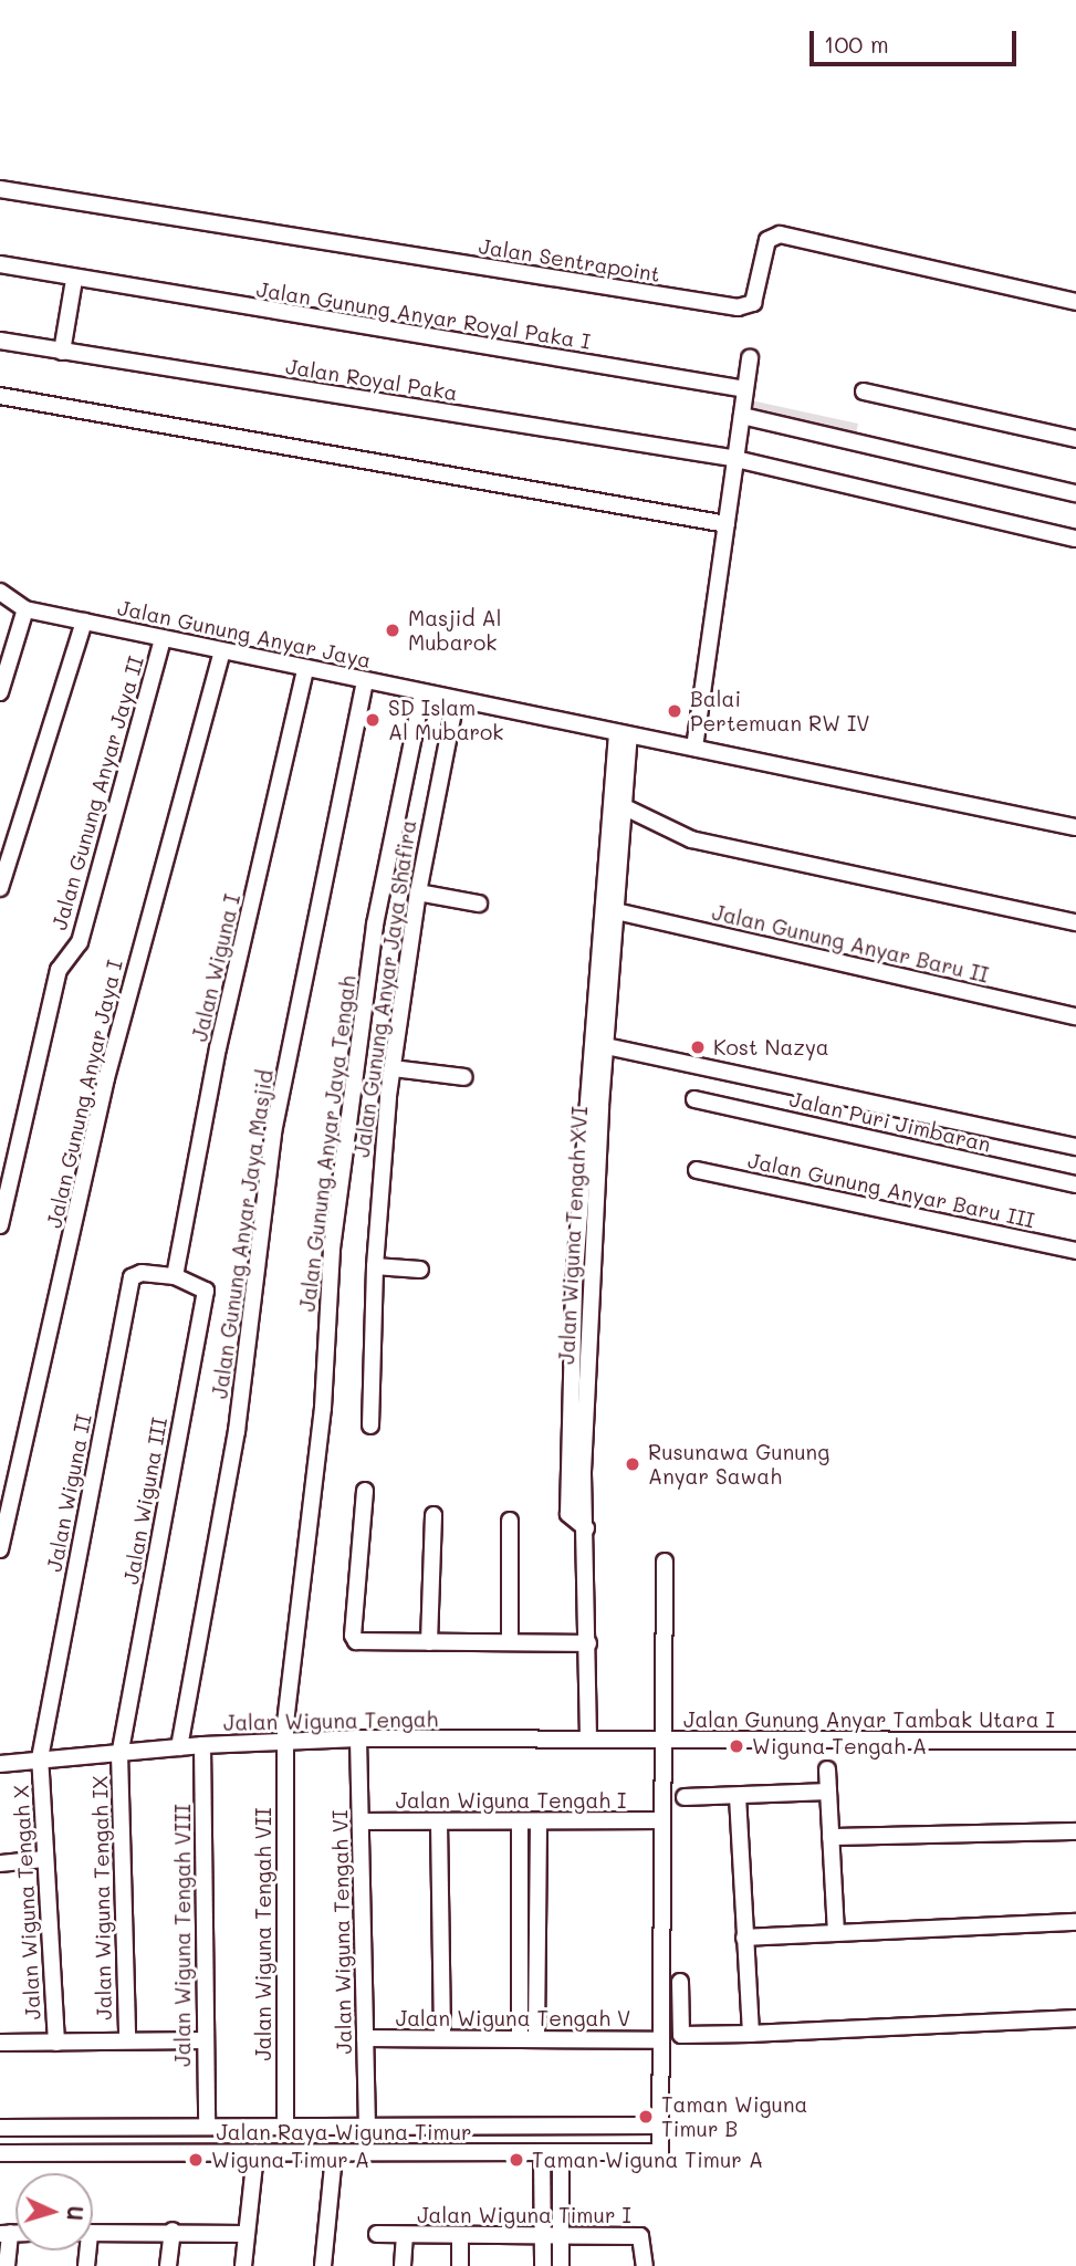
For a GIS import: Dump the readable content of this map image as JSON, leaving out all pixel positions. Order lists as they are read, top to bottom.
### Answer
{
  "streets": {
    "street": [
      "Jalan Sentrapoint",
      "Jalan Gunung Anyar Royal Paka I",
      "Jalan Royal Paka",
      "Jalan Gunung Anyar Jaya",
      "Jalan Gunung Anyar Jaya II",
      "Jalan Gunung Anyar Baru II",
      "Jalan Wiguna I",
      "Jalan Gunung Anyar Jaya Shafira",
      "Jalan Gunung Anyar Jaya I",
      "Jalan Puri Jimbaran",
      "Jalan Gunung Anyar Jaya Tengah",
      "Jalan Gunung Anyar Baru III",
      "Jalan Gunung Anyar Jaya Masjid",
      "Jalan Wiguna Tengah XVI",
      "Jalan Wiguna II",
      "Jalan Wiguna III",
      "Jalan Gunung Anyar Tambak Utara I",
      "Jalan Wiguna Tengah",
      "Jalan Wiguna Tengah I",
      "Jalan Wiguna Tengah IX",
      "Jalan Wiguna Tengah X",
      "Jalan Wiguna Tengah VI",
      "Jalan Wiguna Tengah VII",
      "Jalan Wiguna Tengah VIII",
      "Jalan Wiguna Tengah V",
      "Jalan Raya Wiguna Timur",
      "Jalan Wiguna Timur I"
    ]
  },
  "crossings": [
    ["Jalan Gunung Anyar Jaya", "Jalan Gunung Anyar Jaya II"],
    ["Jalan Gunung Anyar Jaya", "Jalan Wiguna I"],
    ["Jalan Gunung Anyar Jaya", "Jalan Gunung Anyar Jaya Shafira"],
    ["Jalan Gunung Anyar Jaya", "Jalan Gunung Anyar Jaya I"],
    ["Jalan Gunung Anyar Jaya", "Jalan Gunung Anyar Jaya Tengah"],
    ["Jalan Gunung Anyar Jaya", "Jalan Gunung Anyar Jaya Masjid"],
    ["Jalan Gunung Anyar Jaya", "Jalan Wiguna Tengah XVI"],
    ["Jalan Gunung Anyar Baru II", "Jalan Wiguna Tengah XVI"],
    ["Jalan Wiguna I", "Jalan Wiguna II"],
    ["Jalan Wiguna I", "Jalan Wiguna III"],
    ["Jalan Gunung Anyar Jaya Tengah", "Jalan Wiguna Tengah"],
    ["Jalan Gunung Anyar Jaya Tengah", "Jalan Wiguna Tengah VII"],
    ["Jalan Gunung Anyar Jaya Masjid", "Jalan Wiguna Tengah"],
    ["Jalan Wiguna Tengah XVI", "Jalan Wiguna Tengah"],
    ["Jalan Wiguna II", "Jalan Wiguna III"],
    ["Jalan Wiguna II", "Jalan Wiguna Tengah"],
    ["Jalan Wiguna II", "Jalan Wiguna Tengah X"],
    ["Jalan Wiguna III", "Jalan Wiguna Tengah"],
    ["Jalan Wiguna III", "Jalan Wiguna Tengah IX"],
    ["Jalan Gunung Anyar Tambak Utara I", "Jalan Wiguna Tengah"],
    ["Jalan Gunung Anyar Tambak Utara I", "Jalan Raya Wiguna Timur"],
    ["Jalan Wiguna Tengah", "Jalan Wiguna Tengah IX"],
    ["Jalan Wiguna Tengah", "Jalan Wiguna Tengah X"],
    ["Jalan Wiguna Tengah", "Jalan Wiguna Tengah VI"],
    ["Jalan Wiguna Tengah", "Jalan Wiguna Tengah VII"],
    ["Jalan Wiguna Tengah", "Jalan Wiguna Tengah VIII"],
    ["Jalan Wiguna Tengah", "Jalan Raya Wiguna Timur"],
    ["Jalan Wiguna Tengah I", "Jalan Wiguna Tengah VI"],
    ["Jalan Wiguna Tengah I", "Jalan Raya Wiguna Timur"],
    ["Jalan Wiguna Tengah VI", "Jalan Wiguna Tengah V"],
    ["Jalan Wiguna Tengah VI", "Jalan Raya Wiguna Timur"],
    ["Jalan Wiguna Tengah VII", "Jalan Raya Wiguna Timur"],
    ["Jalan Wiguna Tengah VIII", "Jalan Raya Wiguna Timur"],
    ["Jalan Wiguna Tengah V", "Jalan Raya Wiguna Timur"]
  ],
  "places": [
    "Masjid Al Mubarok",
    "Balai Pertemuan RW IV",
    "SD Islam Al Mubarok",
    "Kost Nazya",
    "Rusunawa Gunung Anyar Sawah",
    "Wiguna Tengah A",
    "Taman Wiguna Timur B",
    "Wiguna Timur A",
    "Taman Wiguna Timur A"
  ],
  "scale_bar": "100 m",
  "north": "right"
}
